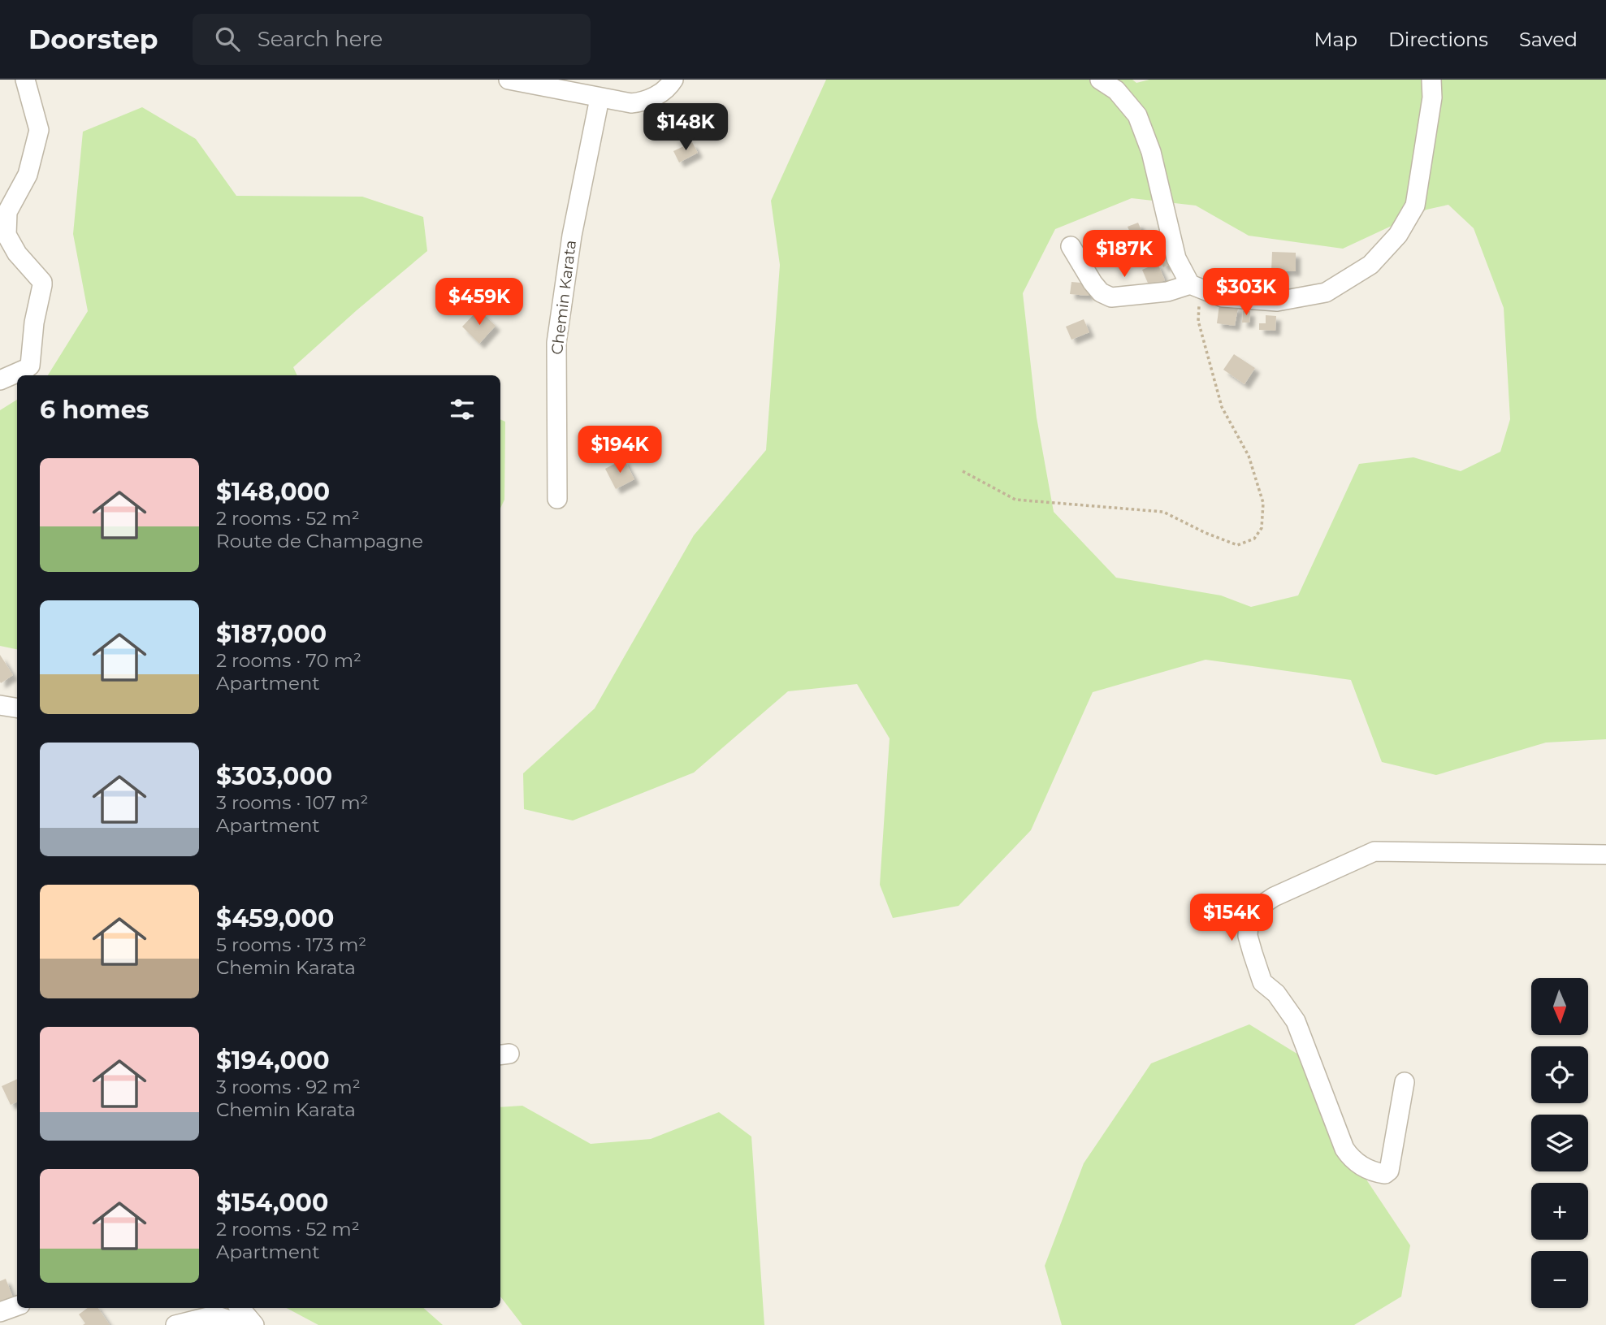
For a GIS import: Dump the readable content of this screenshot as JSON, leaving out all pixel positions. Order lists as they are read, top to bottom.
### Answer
{
  "streets": {
    "street": ["Chemin Karata"]
  },
  "north": "bottom",
  "page": {
    "header": "Doorstep",
    "search": "Search here",
    "nav": ["Map", "Directions", "Saved"],
    "price": [
      "$148K",
      "$187K",
      "$303K",
      "$459K",
      "$194K",
      "$154K"
    ],
    "heading": "6 homes",
    "list": [
      {
        "name": "$148,000",
        "note": "2 rooms · 52 m² · Route de Champagne"
      },
      {
        "name": "$187,000",
        "note": "2 rooms · 70 m² · Apartment"
      },
      {
        "name": "$303,000",
        "note": "3 rooms · 107 m² · Apartment"
      },
      {
        "name": "$459,000",
        "note": "5 rooms · 173 m² · Chemin Karata"
      },
      {
        "name": "$194,000",
        "note": "3 rooms · 92 m² · Chemin Karata"
      },
      {
        "name": "$154,000",
        "note": "2 rooms · 52 m² · Apartment"
      }
    ],
    "map_buttons": ["+", "−"]
  }
}
